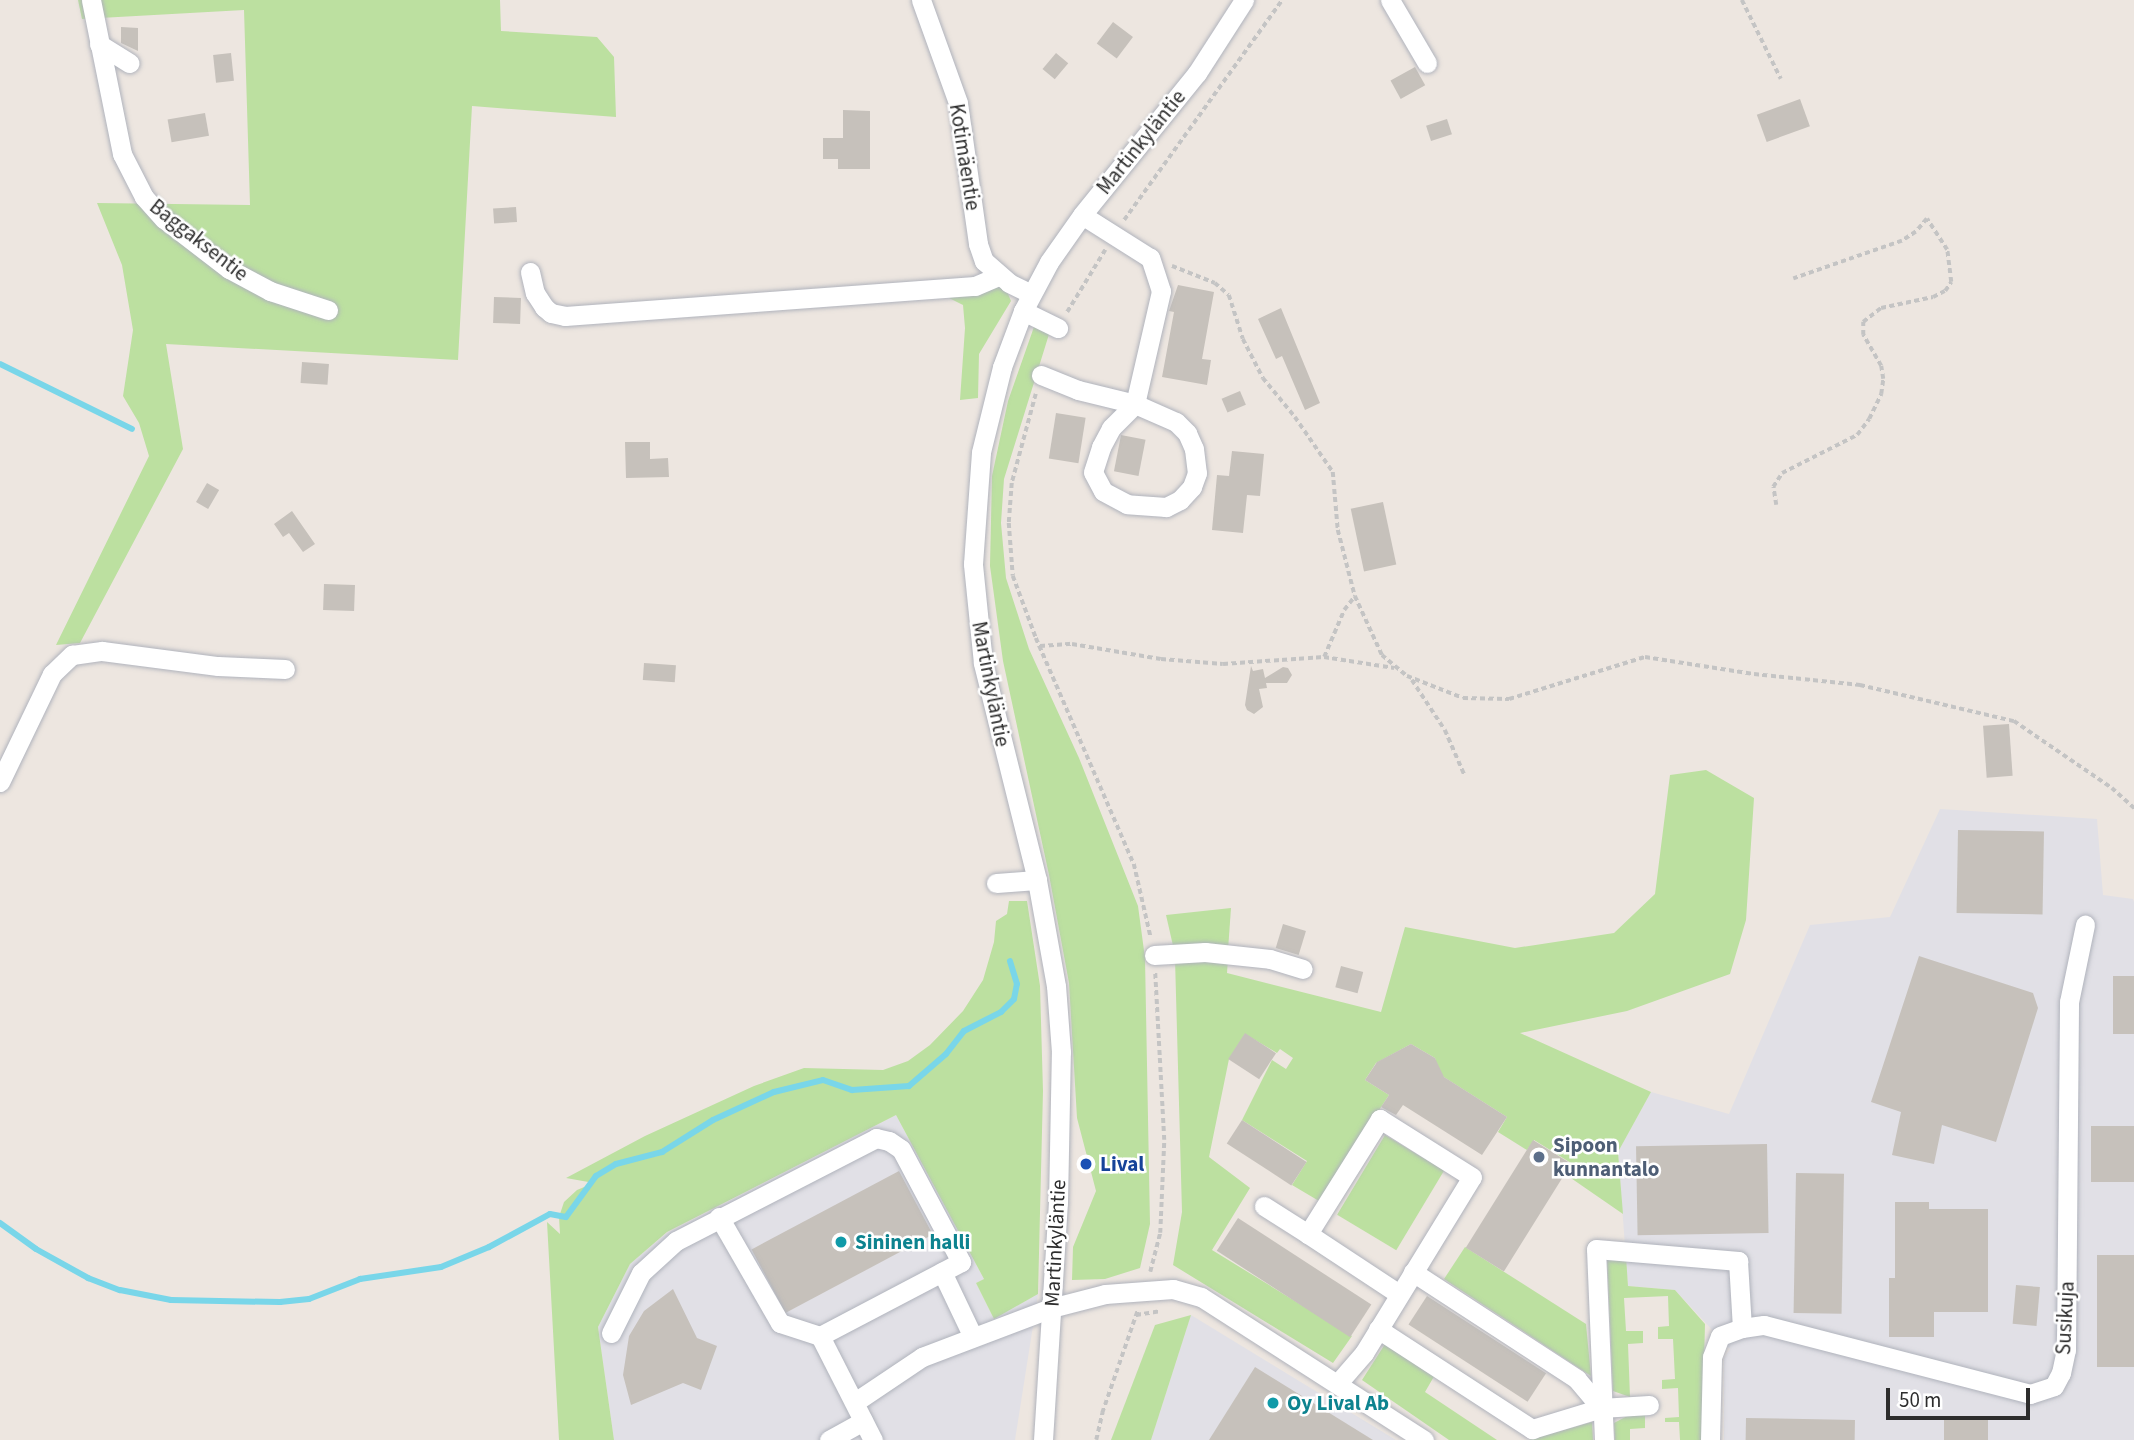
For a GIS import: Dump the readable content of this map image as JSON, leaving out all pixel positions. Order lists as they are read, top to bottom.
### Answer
{
  "streets": {
    "street": [
      "Martinkyläntie",
      "Kotimäentie",
      "Baggaksentie",
      "Susikuja"
    ]
  },
  "crossings": [
    ["Martinkyläntie", "Kotimäentie"]
  ],
  "places": [
    "Sipoon kunnantalo",
    "Lival",
    "Sininen halli",
    "Oy Lival Ab"
  ],
  "scale_bar": "50 m"
}
